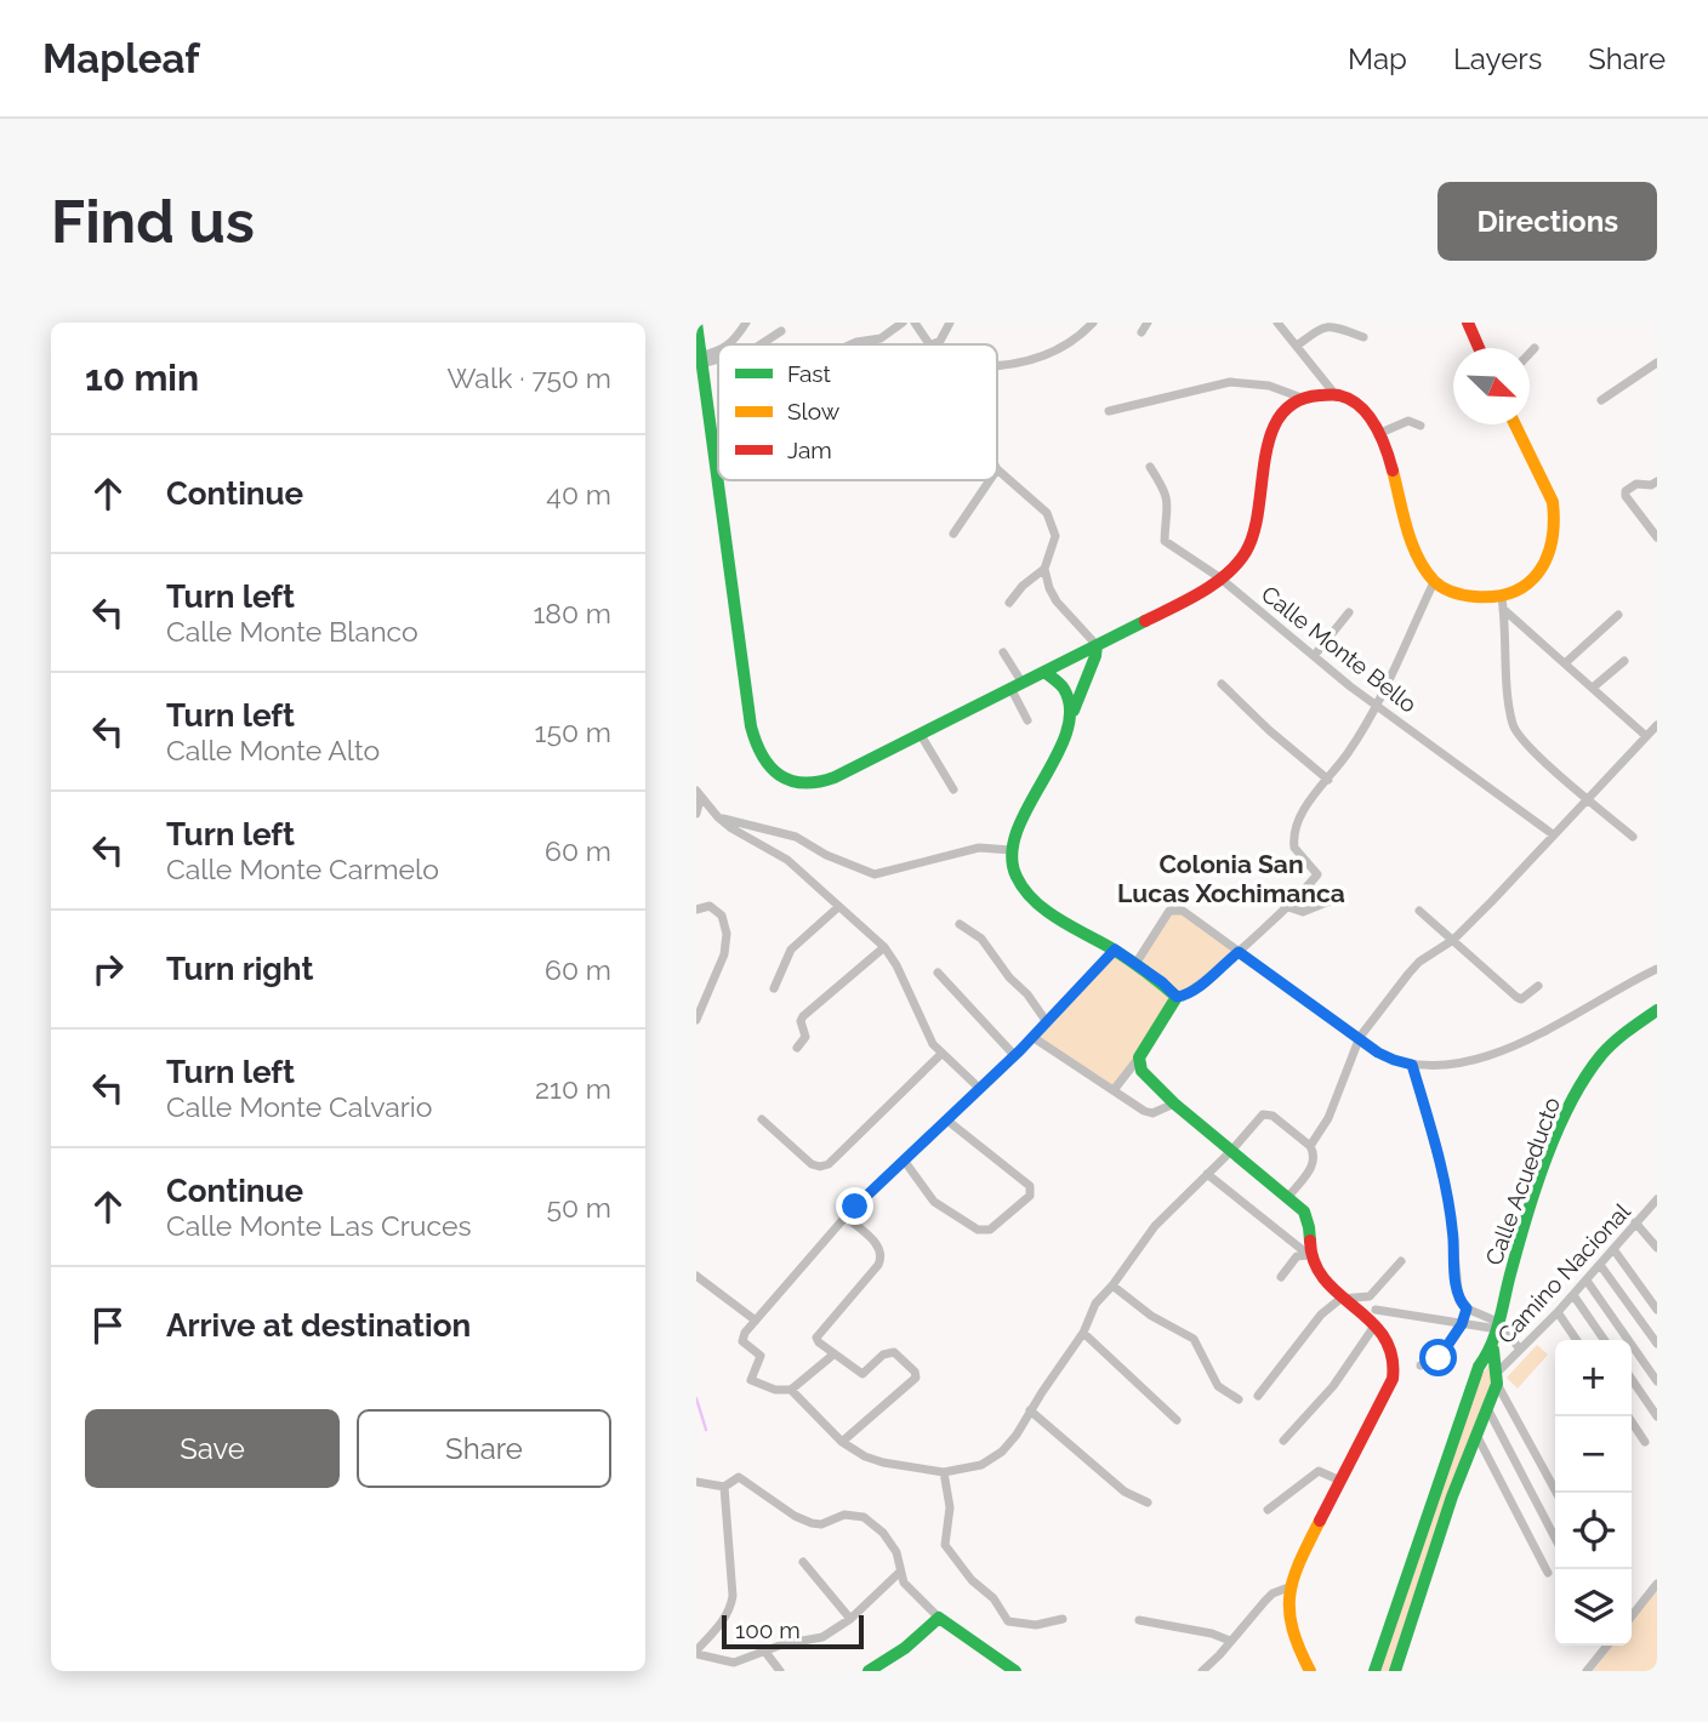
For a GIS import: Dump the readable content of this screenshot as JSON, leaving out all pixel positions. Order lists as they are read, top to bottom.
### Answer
{
  "streets": {
    "street": ["Calle Monte Bello", "Calle Acueducto", "Camino Nacional"]
  },
  "crossings": [
    ["Calle Acueducto", "Camino Nacional"]
  ],
  "districts": ["Colonia San Lucas Xochimanca"],
  "legend": ["Fast", "Slow", "Jam"],
  "scale_bar": "100 m",
  "north": "bottom right",
  "page": {
    "header": "Mapleaf",
    "nav": ["Map", "Layers", "Share"],
    "buttons": [
      "Directions",
      ["Save", "Share"]
    ],
    "title": "Find us",
    "heading": ["10 min", "Walk · 750 m"],
    "list": [
      ["Continue", "40 m"],
      ["Turn left", "Calle Monte Blanco", "180 m"],
      ["Turn left", "Calle Monte Alto", "150 m"],
      ["Turn left", "Calle Monte Carmelo", "60 m"],
      ["Turn right", "60 m"],
      ["Turn left", "Calle Monte Calvario", "210 m"],
      ["Continue", "Calle Monte Las Cruces", "50 m"],
      "Arrive at destination"
    ],
    "map_buttons": ["+", "−"],
    "scale": "100 m"
  }
}
